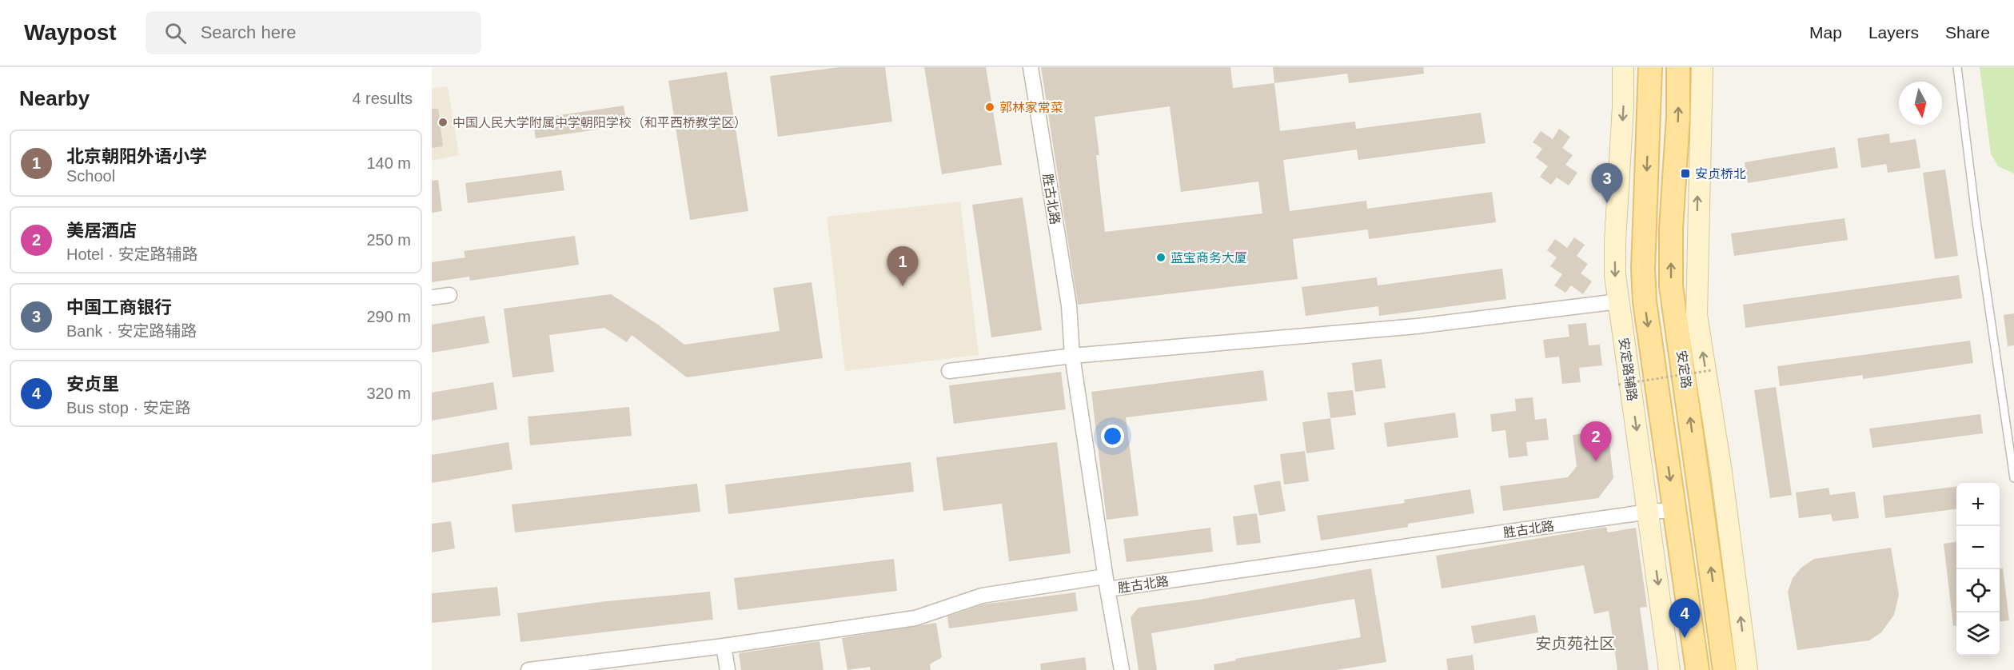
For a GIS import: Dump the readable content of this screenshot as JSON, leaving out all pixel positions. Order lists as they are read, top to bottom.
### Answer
{
  "streets": {
    "main road": ["安定路"],
    "street": ["胜古北路", "安定路辅路"]
  },
  "crossings": [
    ["胜古北路", "安定路辅路"]
  ],
  "districts": ["安贞苑社区"],
  "places": {
    "other": ["郭林家常菜", "中国人民大学附属中学朝阳学校（和平西桥教学区）", "蓝宝商务大厦"],
    "transit": ["安贞桥北"]
  },
  "north": "bottom",
  "page": {
    "header": "Waypost",
    "search": "Search here",
    "nav": ["Map", "Layers", "Share"],
    "heading": ["Nearby", "4 results"],
    "list": [
      {
        "mark": "1",
        "name": "北京朝阳外语小学",
        "note": "School",
        "value": "140 m"
      },
      {
        "mark": "2",
        "name": "美居酒店",
        "note": "Hotel · 安定路辅路",
        "value": "250 m"
      },
      {
        "mark": "3",
        "name": "中国工商银行",
        "note": "Bank · 安定路辅路",
        "value": "290 m"
      },
      {
        "mark": "4",
        "name": "安贞里",
        "note": "Bus stop · 安定路",
        "value": "320 m"
      }
    ],
    "pins": [
      "3",
      "1",
      "2",
      "4"
    ],
    "map_buttons": ["+", "−"]
  }
}
